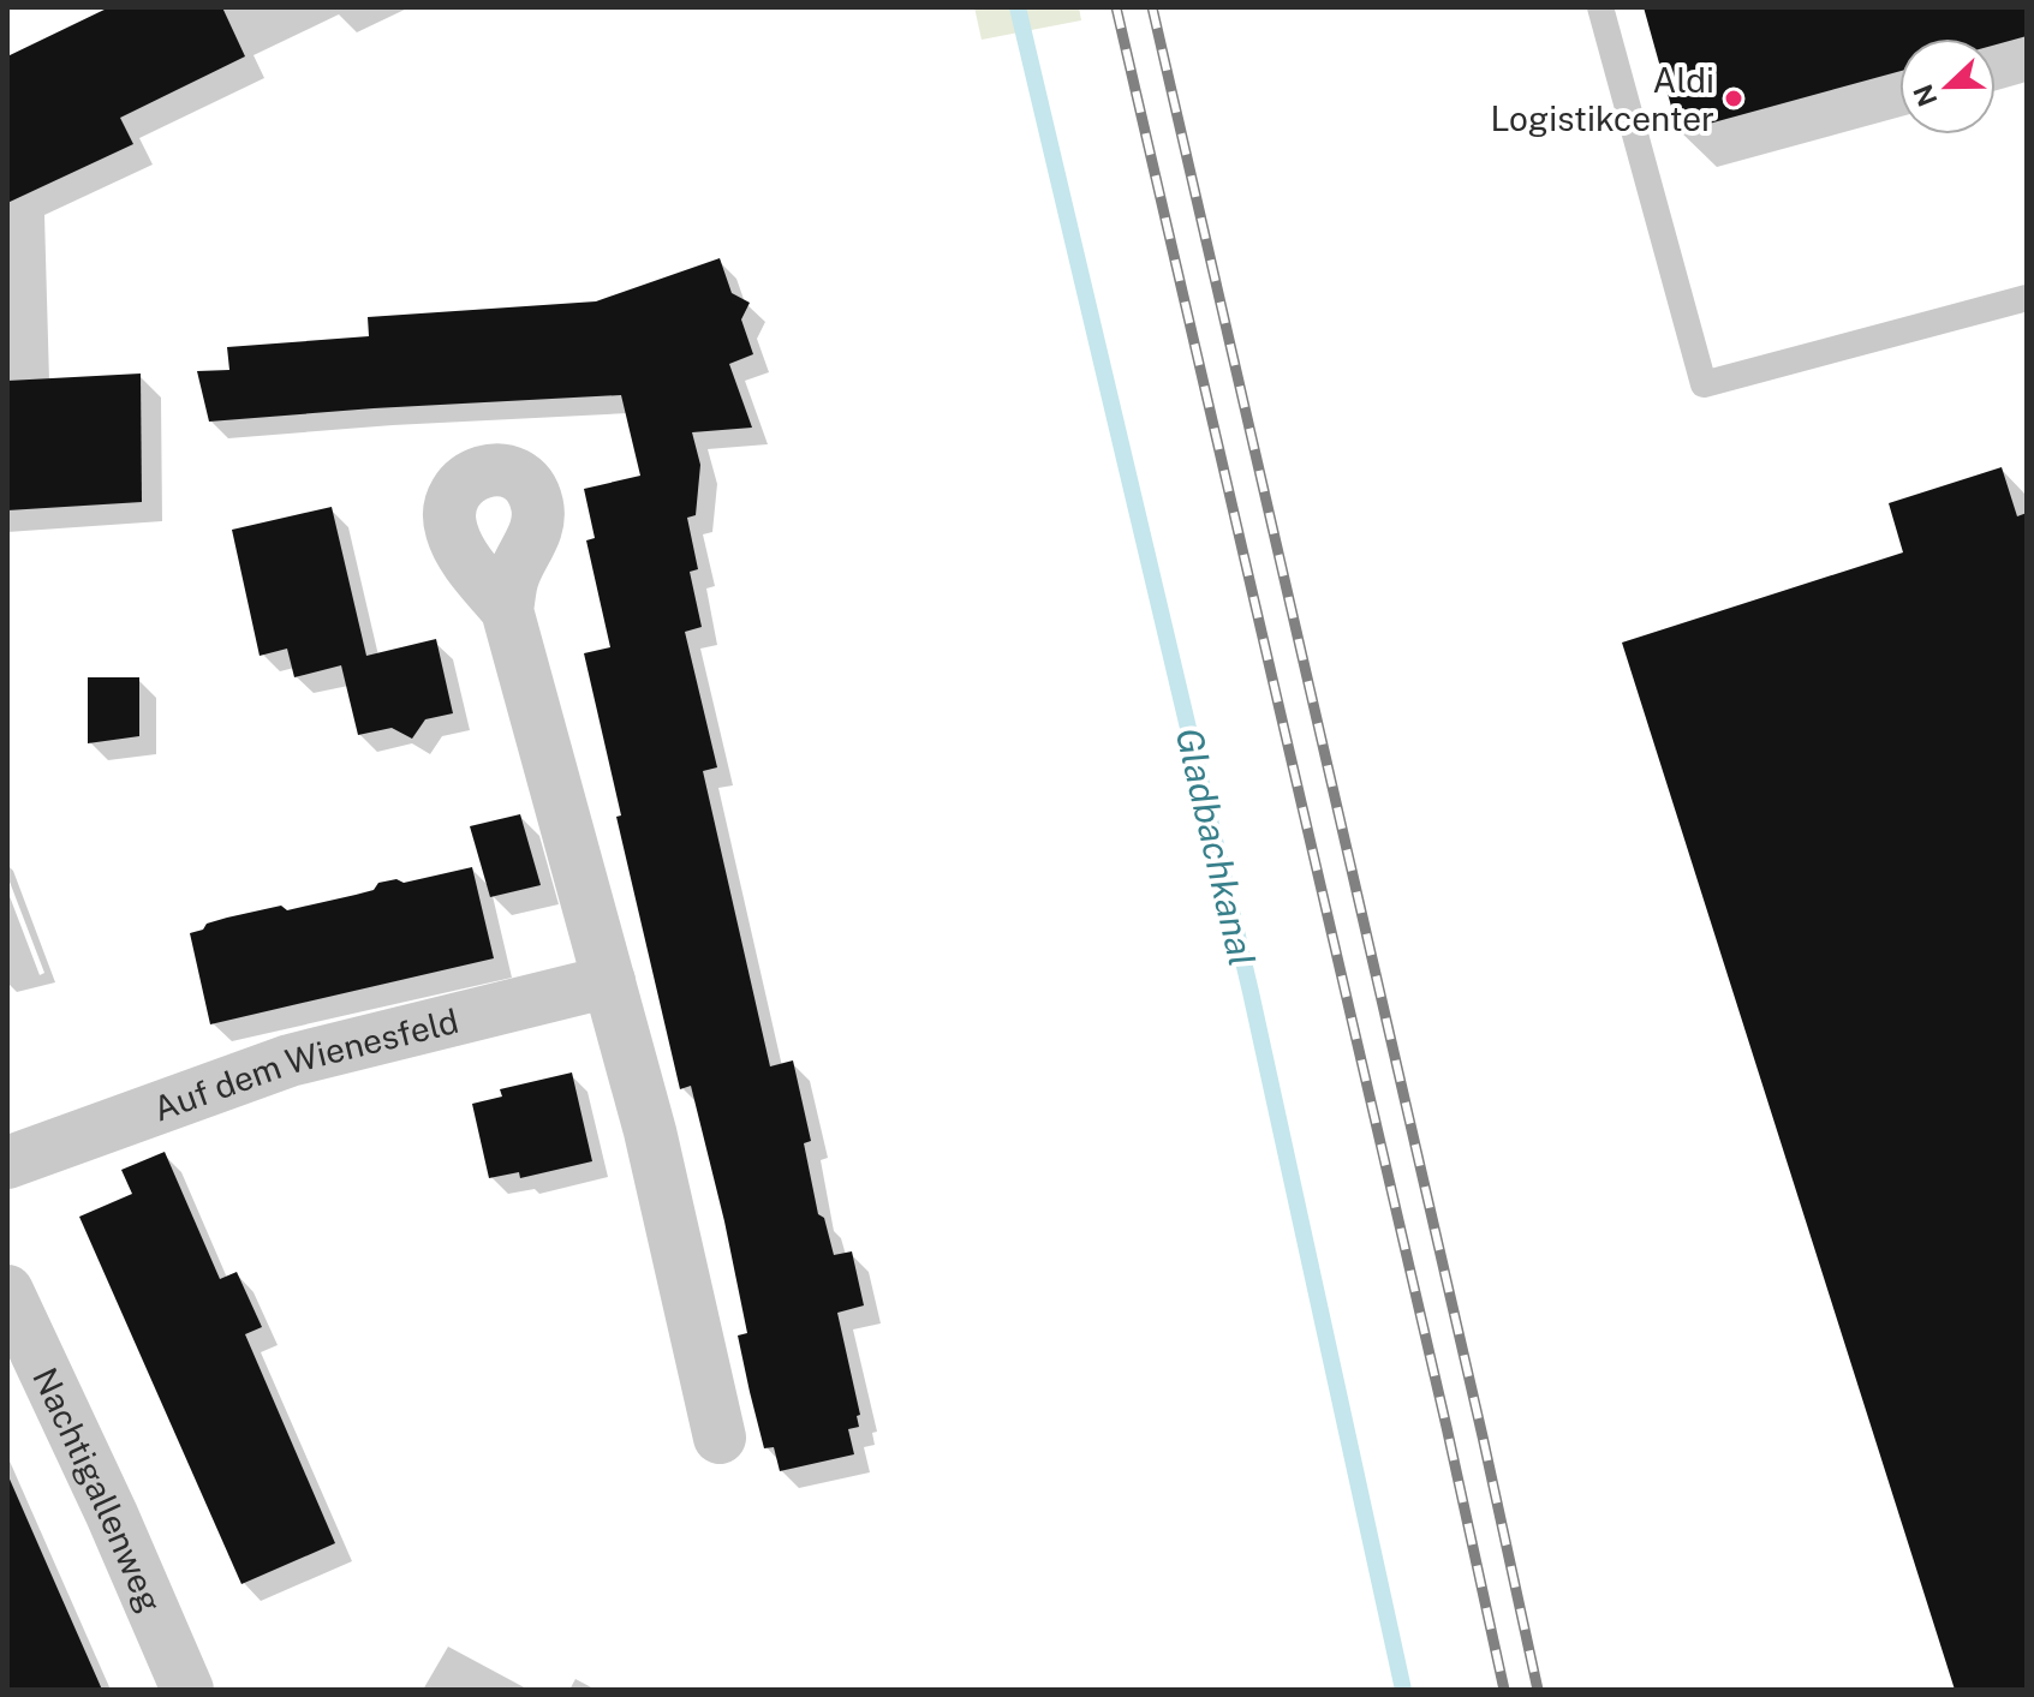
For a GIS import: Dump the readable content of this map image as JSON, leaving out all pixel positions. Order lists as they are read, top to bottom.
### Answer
{
  "streets": {
    "street": ["Auf dem Wienesfeld", "Nachtigallenweg"]
  },
  "water": ["Gladbachkanal"],
  "places": ["Aldi Logistikcenter"],
  "north": "left"
}
